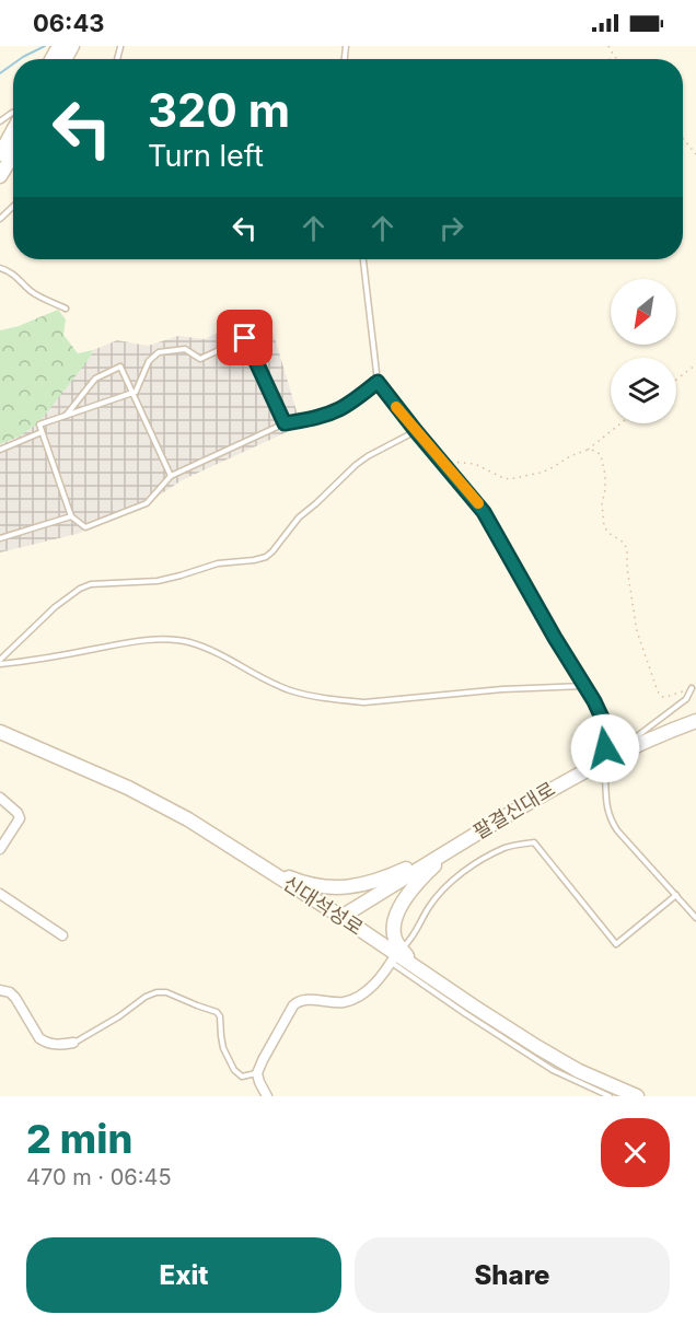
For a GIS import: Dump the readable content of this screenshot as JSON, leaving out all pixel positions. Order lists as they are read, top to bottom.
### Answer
{
  "streets": {
    "main road": ["팔결신대로", "신대석성로"]
  },
  "crossings": [
    ["팔결신대로", "신대석성로"]
  ],
  "north": "bottom left",
  "page": {
    "status": "06:43",
    "turn": ["320 m", "Turn left"],
    "heading": ["2 min", "470 m · 06:45"],
    "buttons": ["Exit", "Share"]
  }
}
